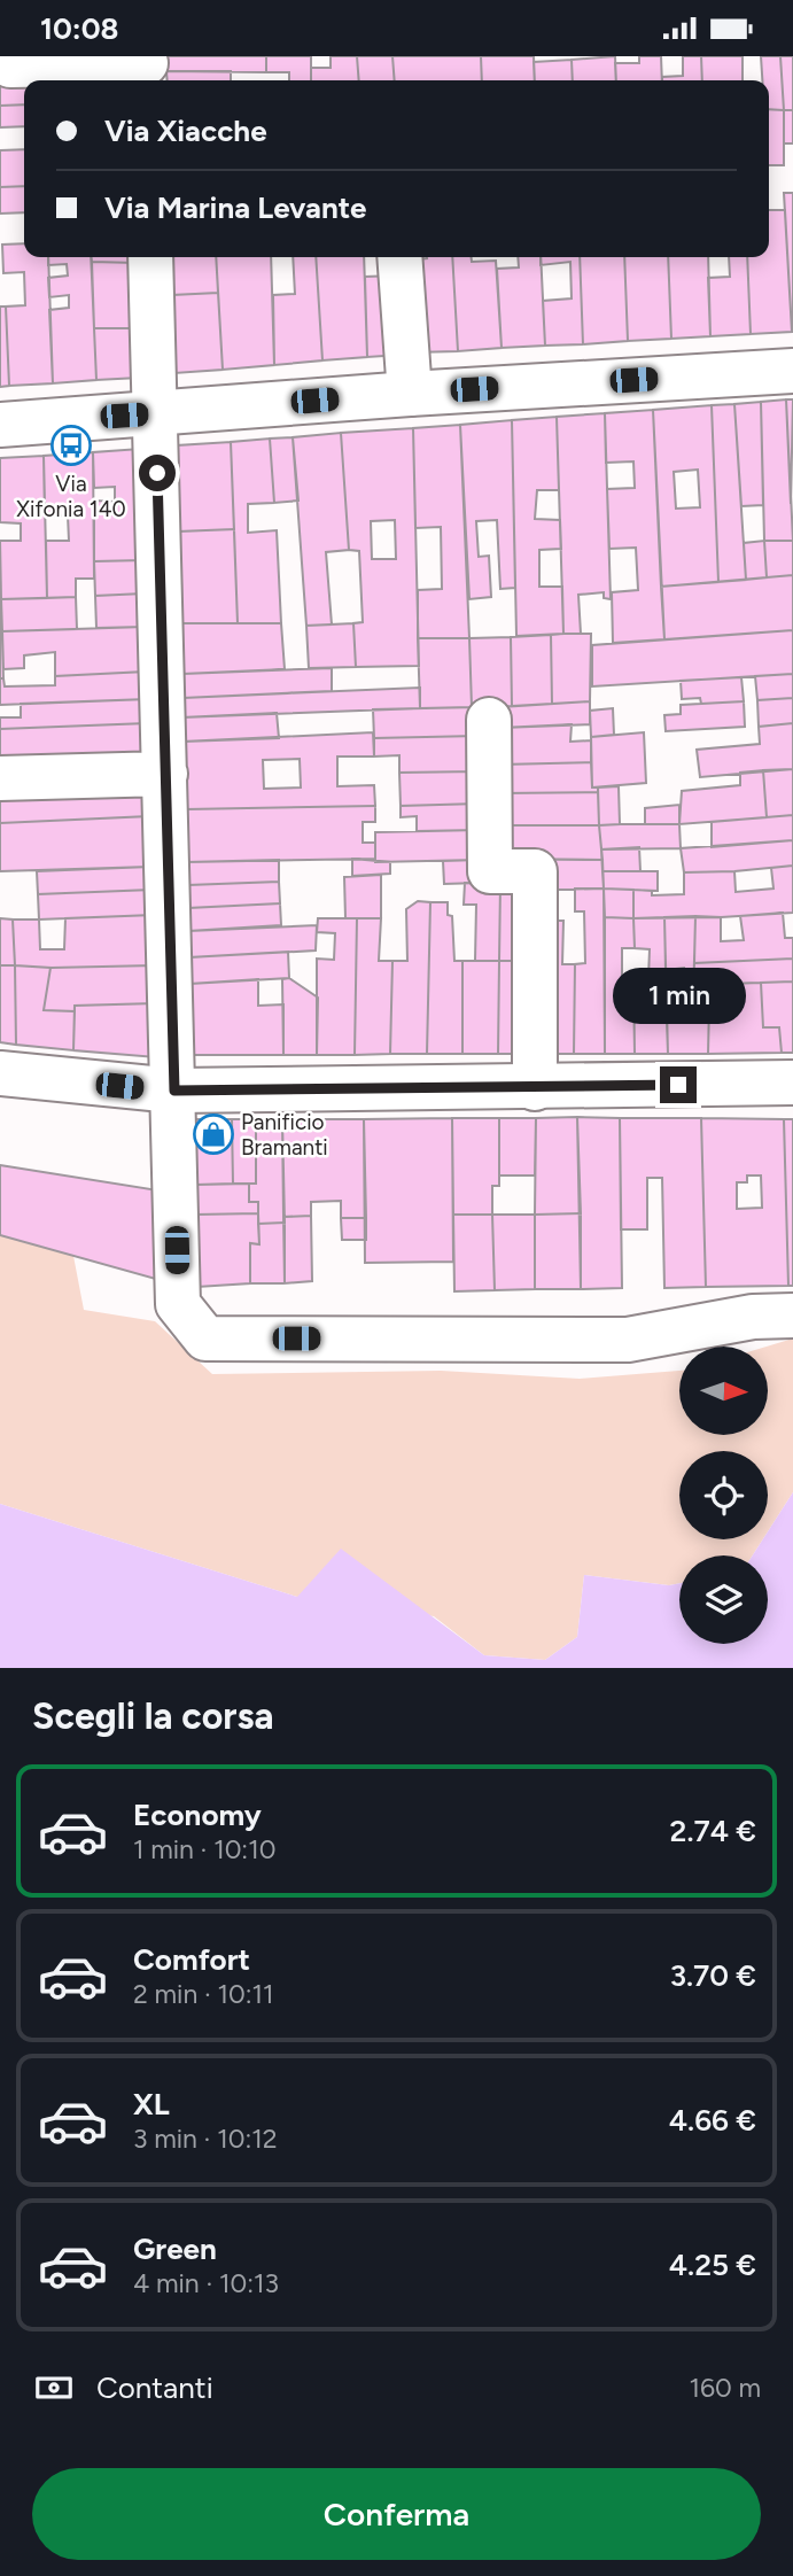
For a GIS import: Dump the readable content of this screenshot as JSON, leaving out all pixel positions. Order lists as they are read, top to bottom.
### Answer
{
  "places": {
    "bus stop": ["Via Xifonia 140"],
    "shop": ["Panificio Bramanti"]
  },
  "north": "right",
  "page": {
    "status": "10:08",
    "banner": ["Via Xiacche", "Via Marina Levante"],
    "bubble": "1 min",
    "heading": "Scegli la corsa",
    "list": [
      {
        "name": "Economy",
        "note": "1 min · 10:10",
        "value": "2.74 €"
      },
      {
        "name": "Comfort",
        "note": "2 min · 10:11",
        "value": "3.70 €"
      },
      {
        "name": "XL",
        "note": "3 min · 10:12",
        "value": "4.66 €"
      },
      {
        "name": "Green",
        "note": "4 min · 10:13",
        "value": "4.25 €"
      }
    ],
    "pay": ["Contanti", "160 m"],
    "buttons": "Conferma"
  }
}
